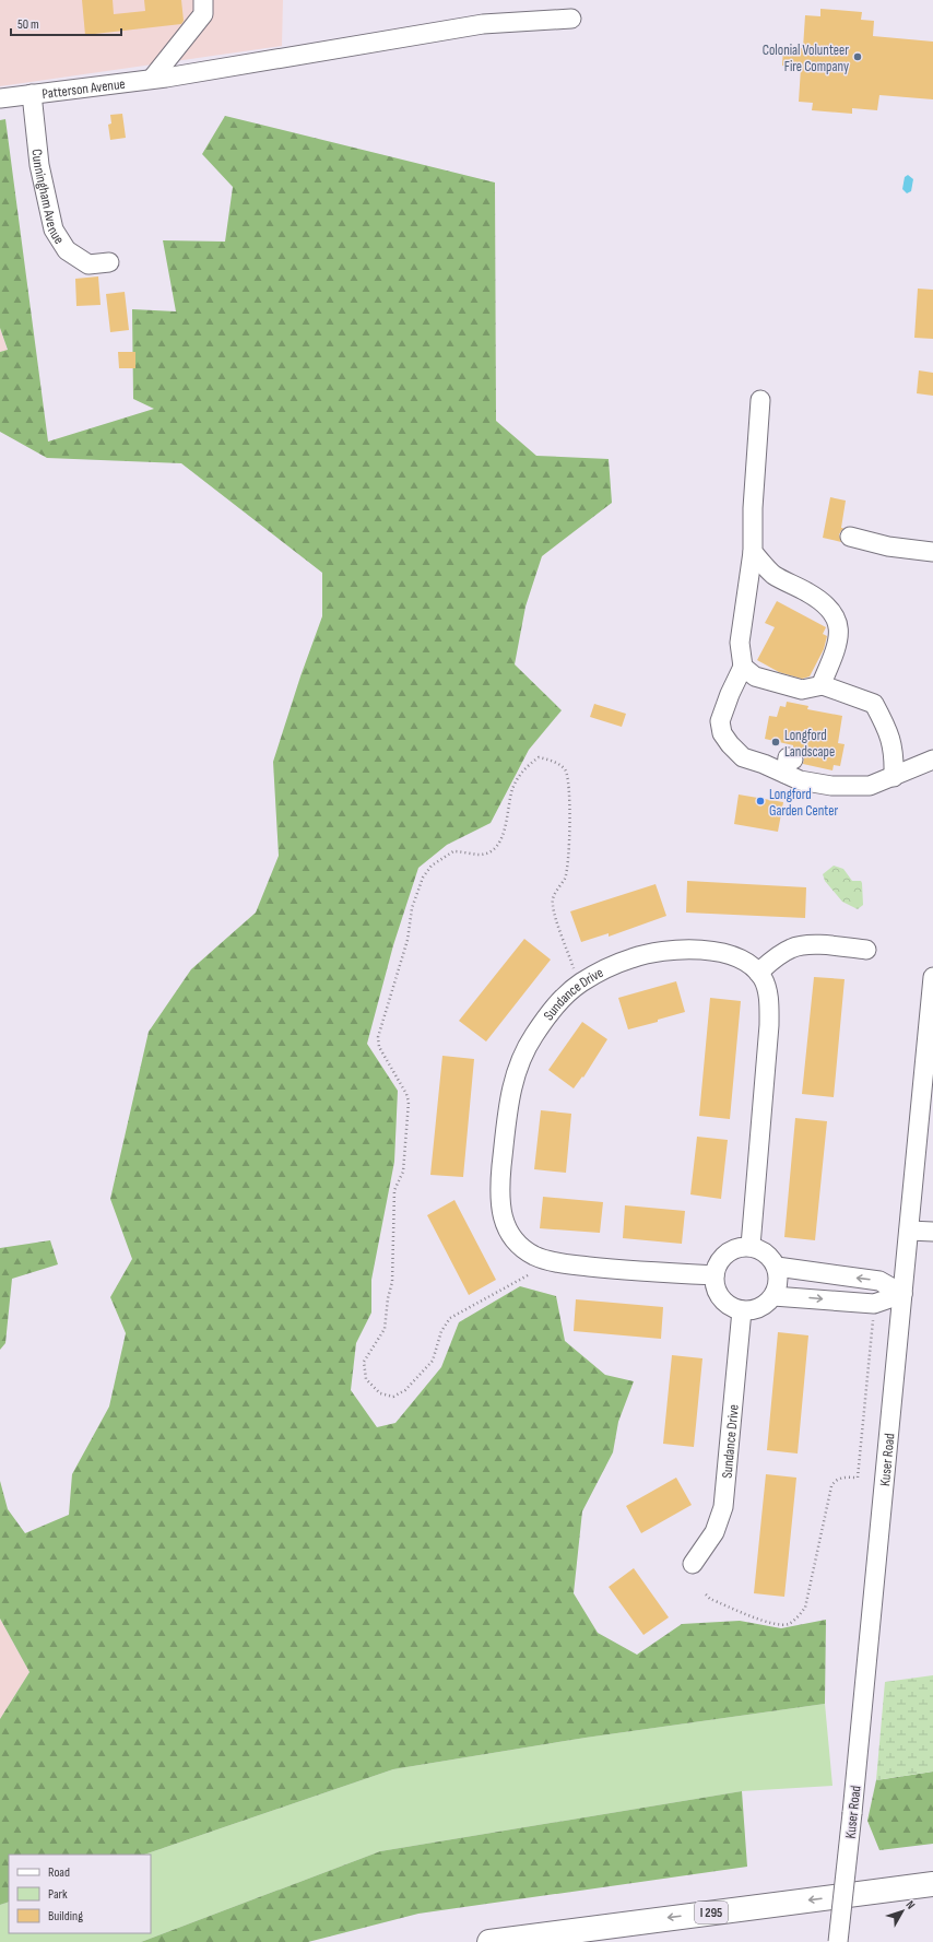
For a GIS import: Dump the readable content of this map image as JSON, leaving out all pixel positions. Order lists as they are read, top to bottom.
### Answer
{
  "streets": {
    "highway": ["I 295"],
    "street": [
      "Patterson Avenue",
      "Cunningham Avenue",
      "Sundance Drive",
      "Kuser Road"
    ]
  },
  "crossings": [
    ["Patterson Avenue", "Cunningham Avenue"]
  ],
  "places": ["Colonial Volunteer Fire Company", "Longford Landscape", "Longford Garden Center"],
  "legend": ["Road", "Park", "Building"],
  "scale_bar": "50 m",
  "north": "top right"
}
